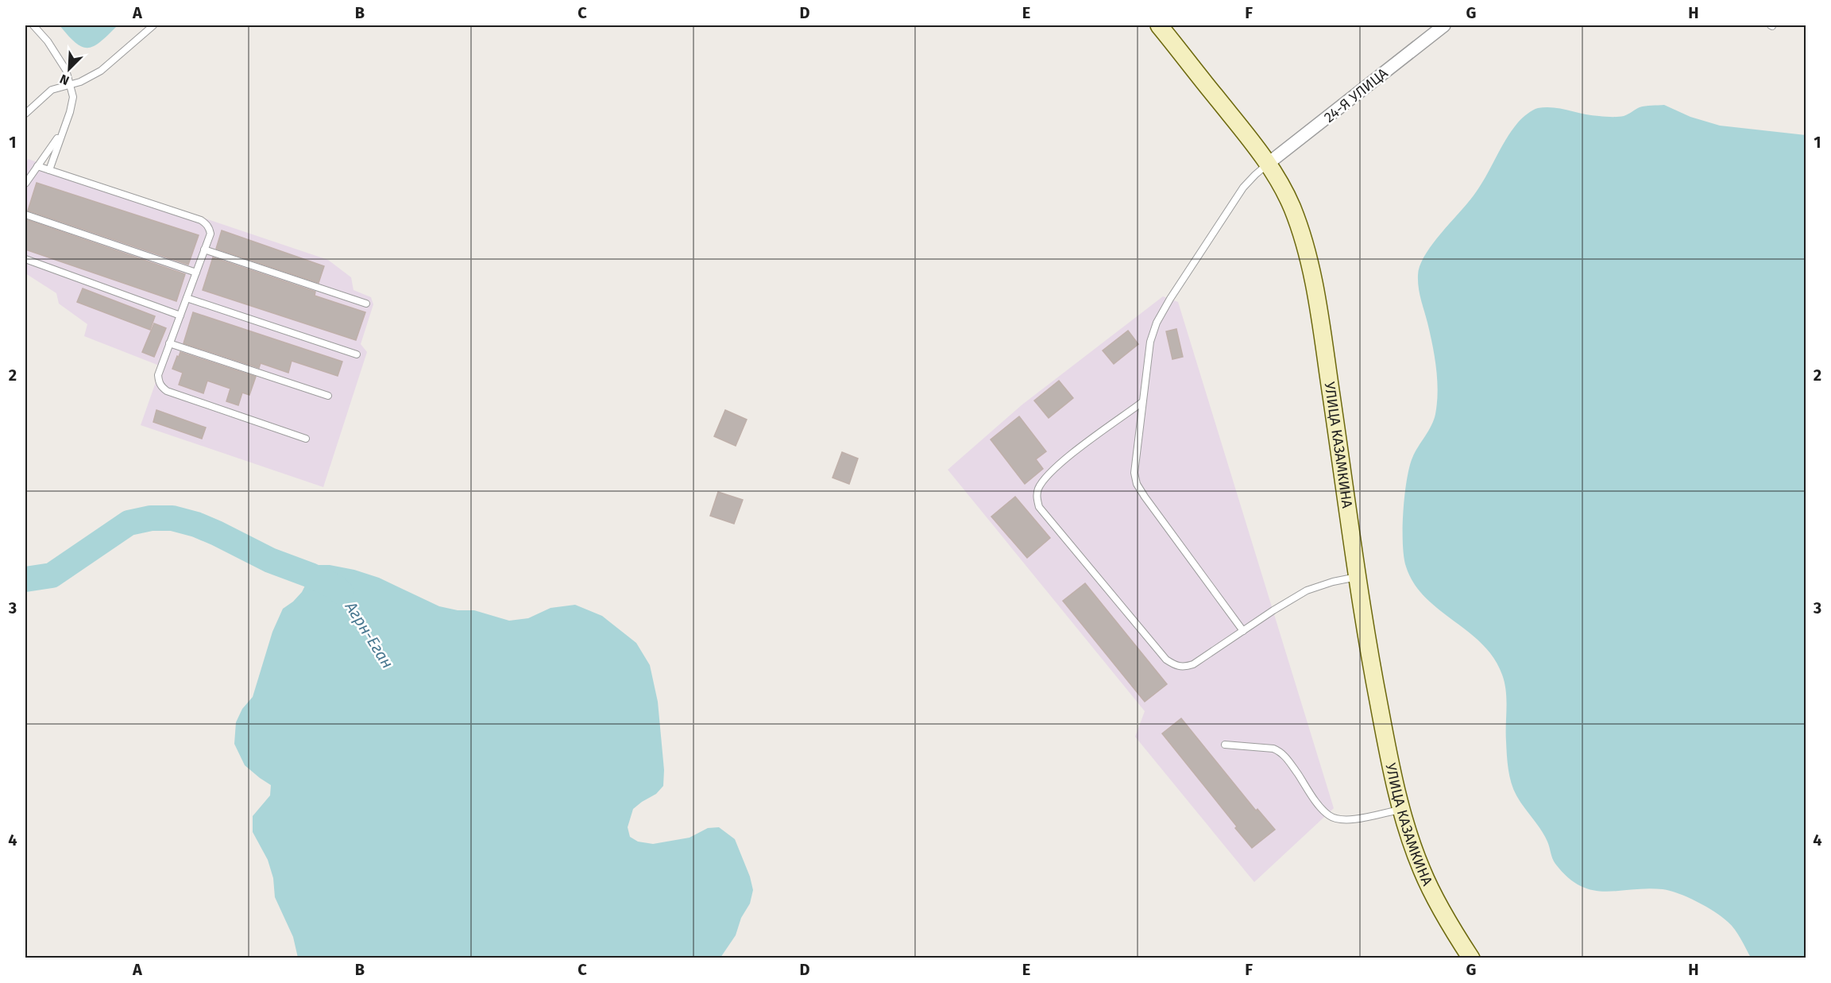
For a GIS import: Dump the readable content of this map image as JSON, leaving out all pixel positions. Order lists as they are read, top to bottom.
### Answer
{
  "streets": {
    "main road": ["УЛИЦА КАЗАМКИНА"],
    "street": ["24-Я УЛИЦА"]
  },
  "crossings": [
    ["24-Я УЛИЦА", "УЛИЦА КАЗАМКИНА"]
  ],
  "water": ["Агрн-Еган"],
  "north": "bottom left",
  "grid": {
    "columns": [
      "A",
      "B",
      "C",
      "D",
      "E",
      "F",
      "G",
      "H"
    ],
    "rows": [
      "1",
      "2",
      "3",
      "4"
    ]
  }
}
